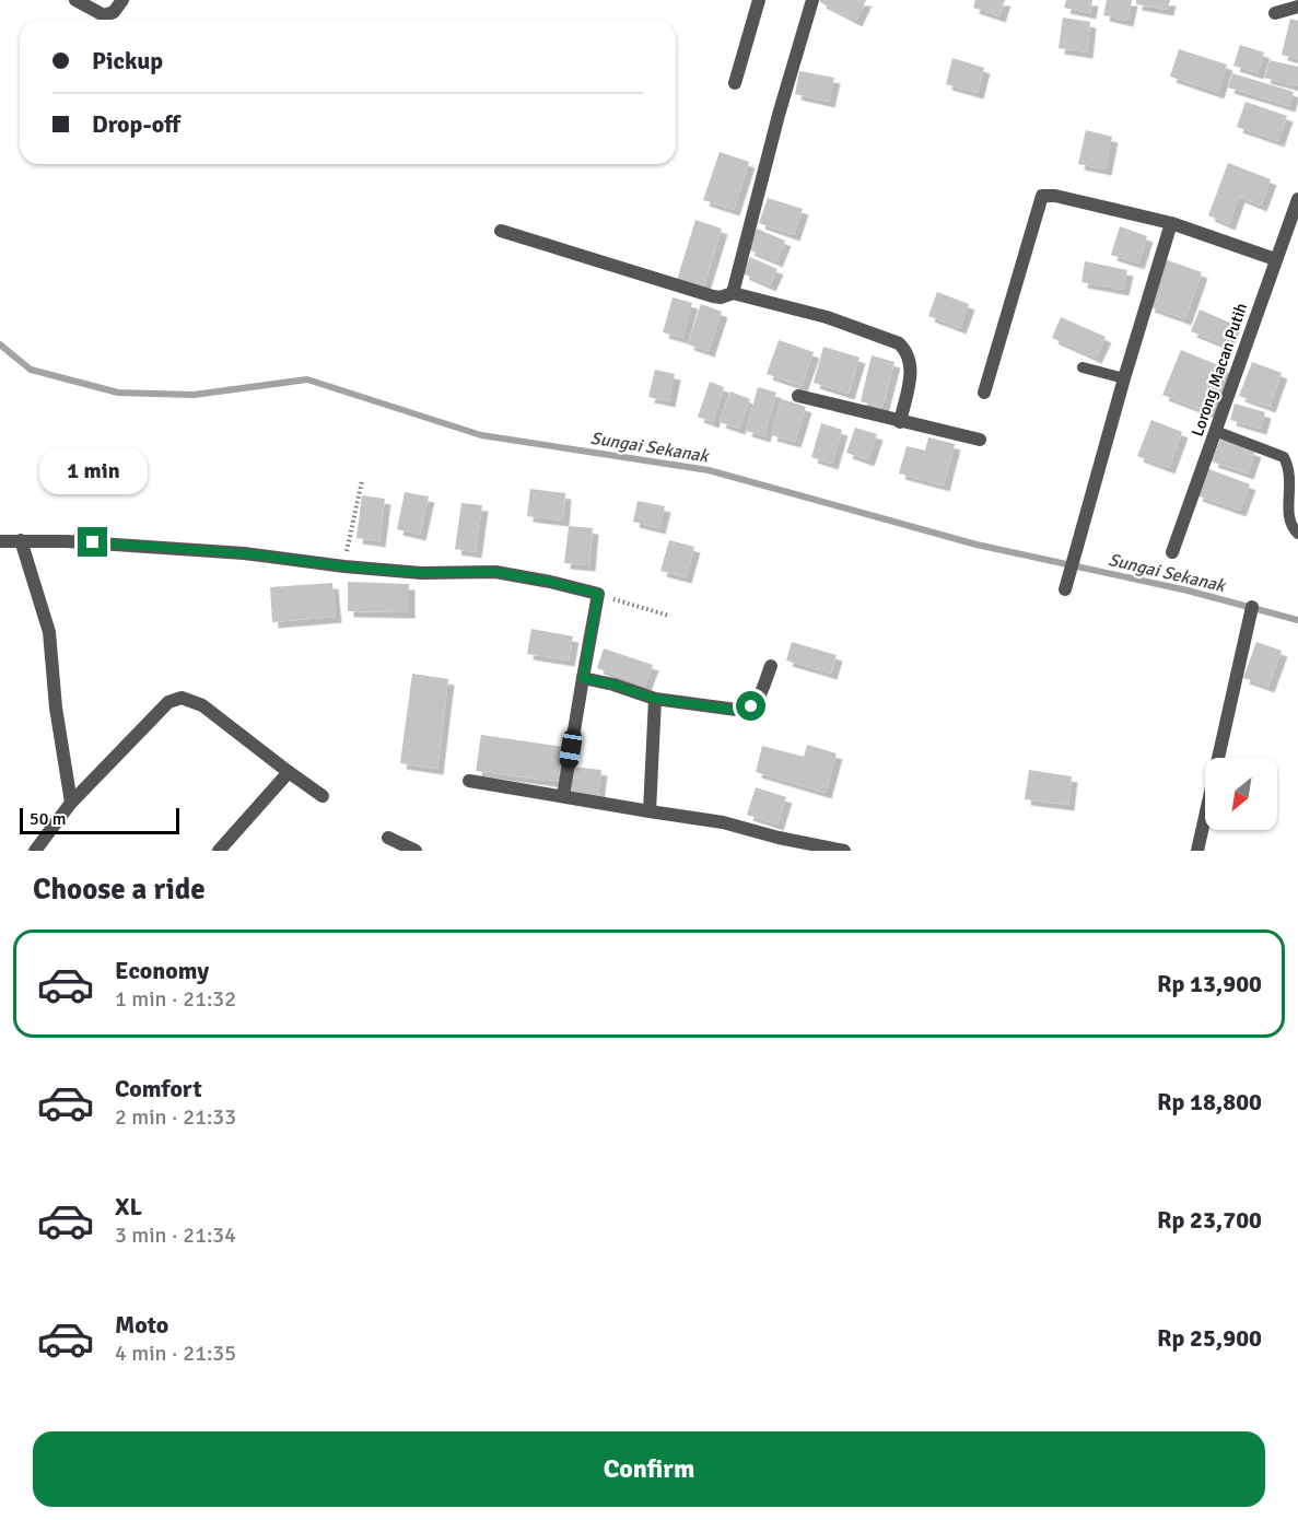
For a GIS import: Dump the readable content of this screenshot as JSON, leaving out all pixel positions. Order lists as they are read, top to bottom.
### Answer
{
  "streets": {
    "street": ["Lorong Macan Putih"]
  },
  "water": ["Sungai Sekanak"],
  "scale_bar": "50 m",
  "north": "bottom left",
  "page": {
    "banner": ["Pickup", "Drop-off"],
    "bubble": "1 min",
    "scale": "50 m",
    "heading": "Choose a ride",
    "list": [
      {
        "name": "Economy",
        "note": "1 min · 21:32",
        "value": "Rp 13,900"
      },
      {
        "name": "Comfort",
        "note": "2 min · 21:33",
        "value": "Rp 18,800"
      },
      {
        "name": "XL",
        "note": "3 min · 21:34",
        "value": "Rp 23,700"
      },
      {
        "name": "Moto",
        "note": "4 min · 21:35",
        "value": "Rp 25,900"
      }
    ],
    "buttons": "Confirm"
  }
}
